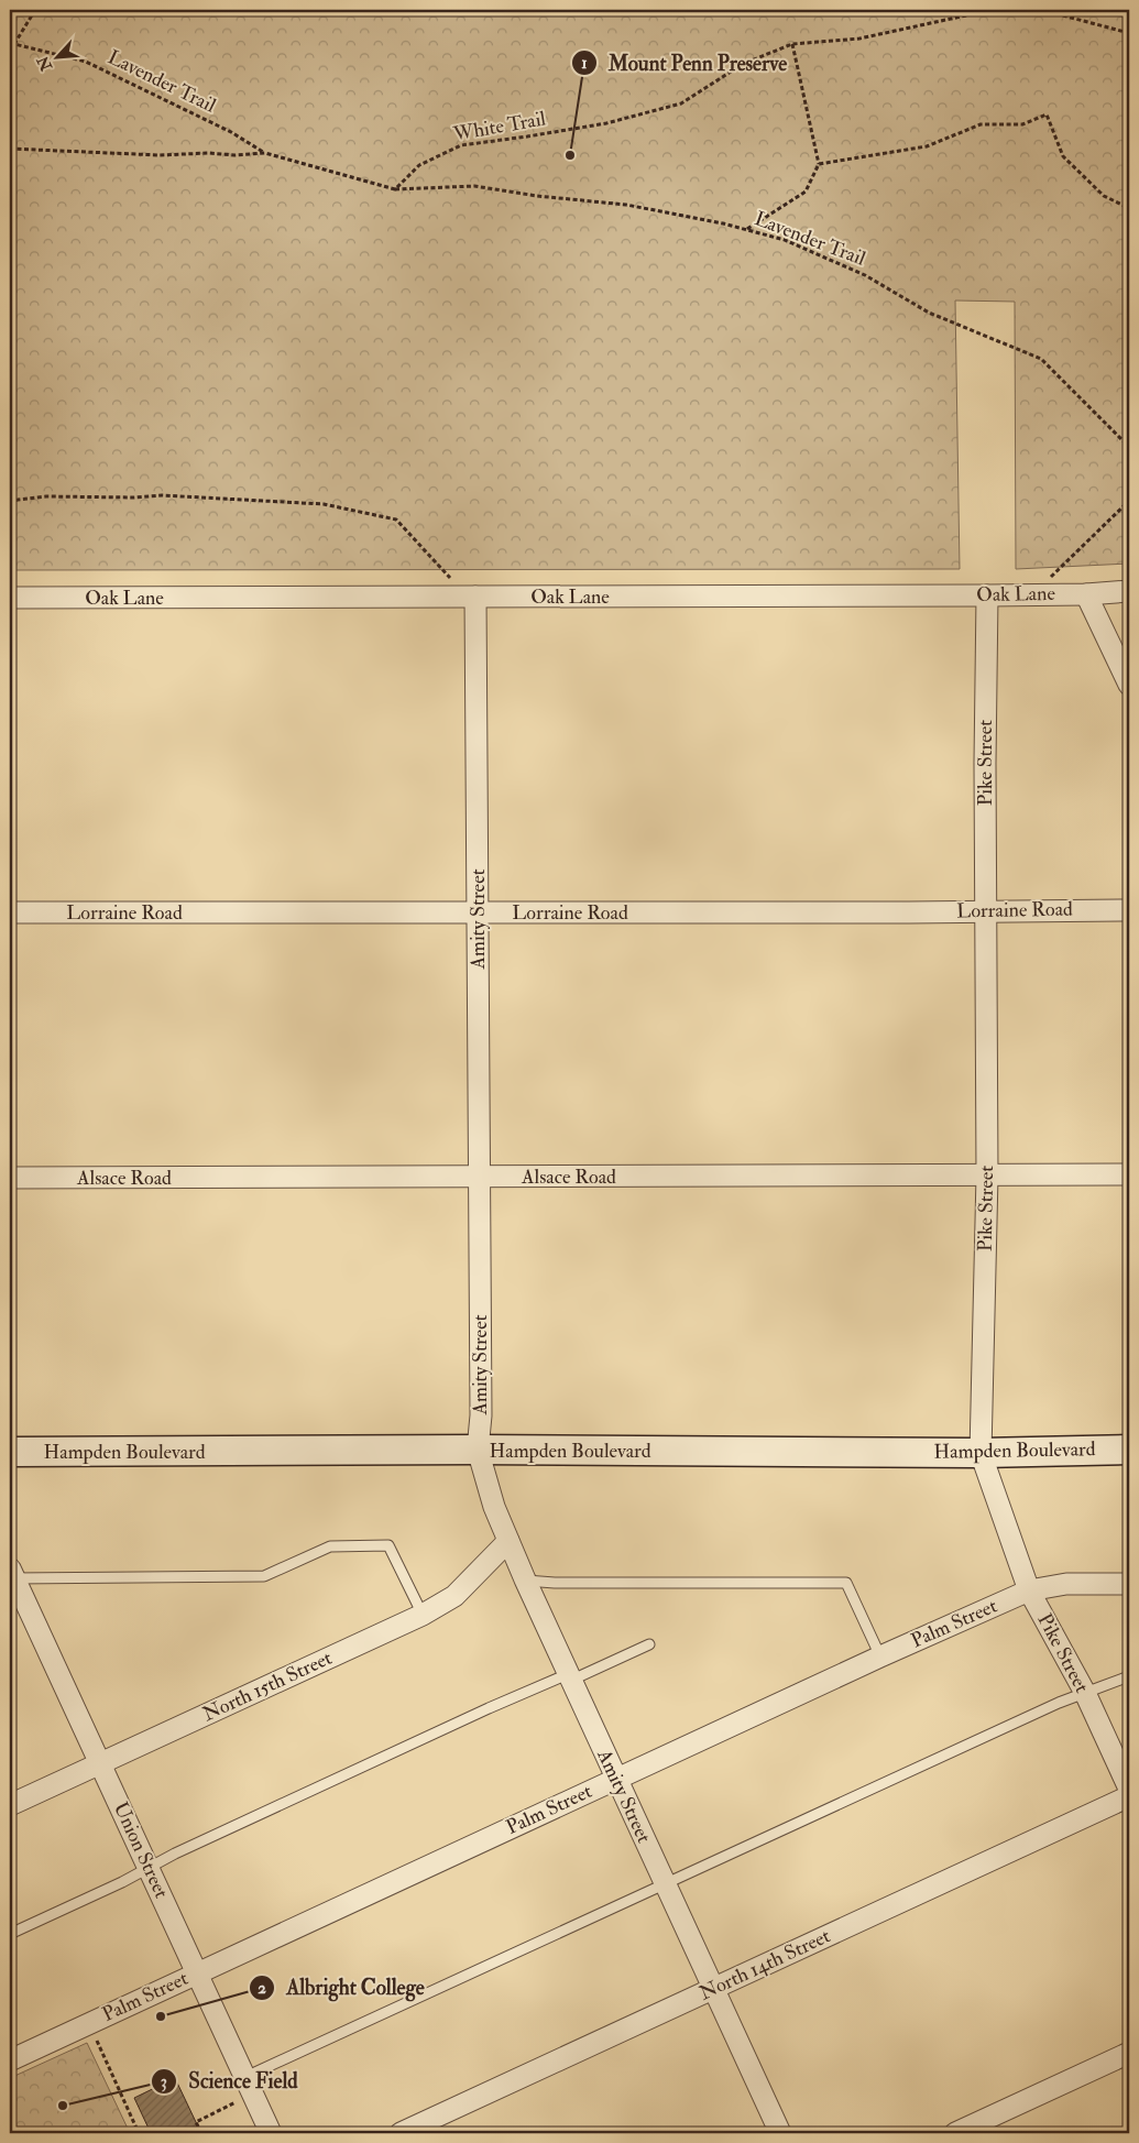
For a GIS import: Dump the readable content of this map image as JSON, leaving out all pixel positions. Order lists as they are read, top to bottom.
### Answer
{
  "streets": {
    "main road": ["Hampden Boulevard"],
    "street": [
      "Oak Lane",
      "Pike Street",
      "Lorraine Road",
      "Amity Street",
      "Alsace Road",
      "Palm Street",
      "North 15th Street",
      "Union Street",
      "North 14th Street"
    ],
    "path": ["Lavender Trail", "White Trail"]
  },
  "crossings": [
    ["Lavender Trail", "White Trail"],
    ["Oak Lane", "Pike Street"],
    ["Oak Lane", "Amity Street"],
    ["Pike Street", "Lorraine Road"],
    ["Pike Street", "Alsace Road"],
    ["Pike Street", "Hampden Boulevard"],
    ["Pike Street", "Palm Street"],
    ["Lorraine Road", "Amity Street"],
    ["Amity Street", "Alsace Road"],
    ["Amity Street", "Hampden Boulevard"],
    ["Amity Street", "Palm Street"],
    ["Amity Street", "North 15th Street"],
    ["Amity Street", "North 14th Street"],
    ["Palm Street", "Union Street"],
    ["North 15th Street", "Union Street"]
  ],
  "places": ["Mount Penn Preserve", "Albright College", "Science Field"],
  "north": "bottom left"
}
